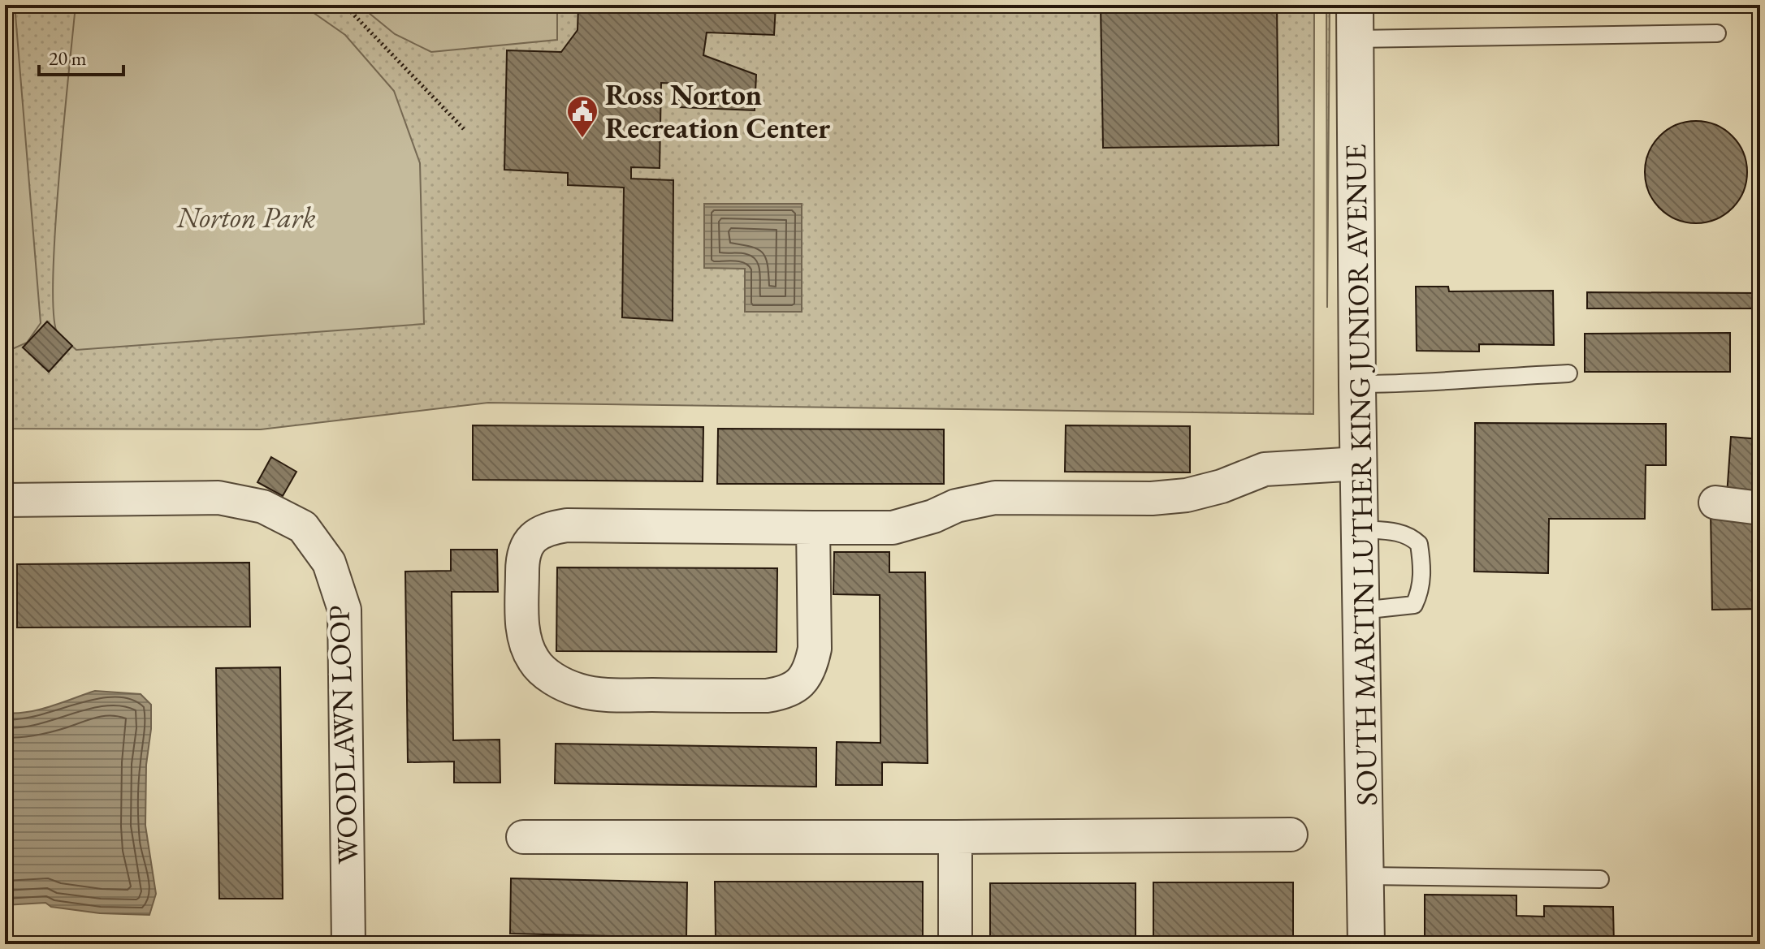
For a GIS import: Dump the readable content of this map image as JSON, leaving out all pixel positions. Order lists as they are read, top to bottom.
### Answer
{
  "streets": {
    "street": ["SOUTH MARTIN LUTHER KING JUNIOR AVENUE", "WOODLAWN LOOP"]
  },
  "parks": ["Norton Park"],
  "places": {
    "public building": ["Ross Norton Recreation Center"]
  },
  "scale_bar": "20 m"
}
